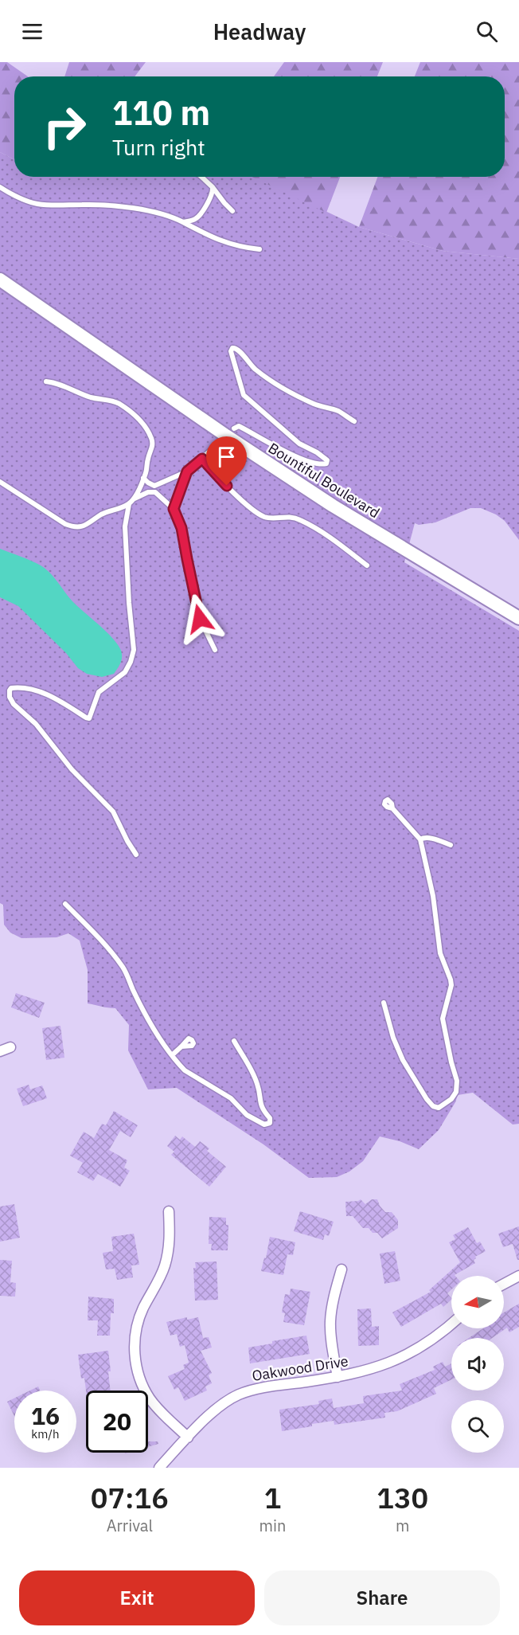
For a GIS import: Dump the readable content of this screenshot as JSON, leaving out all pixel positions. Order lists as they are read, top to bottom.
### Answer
{
  "streets": {
    "main road": ["Bountiful Boulevard"],
    "street": ["Oakwood Drive"]
  },
  "north": "left",
  "page": {
    "header": "Headway",
    "turn": ["110 m", "Turn right"],
    "speed": "16 km/h",
    "limit": "20",
    "eta": [
      "07:16",
      "Arrival",
      "1",
      "min",
      "130",
      "m"
    ],
    "buttons": ["Exit", "Share"]
  }
}
